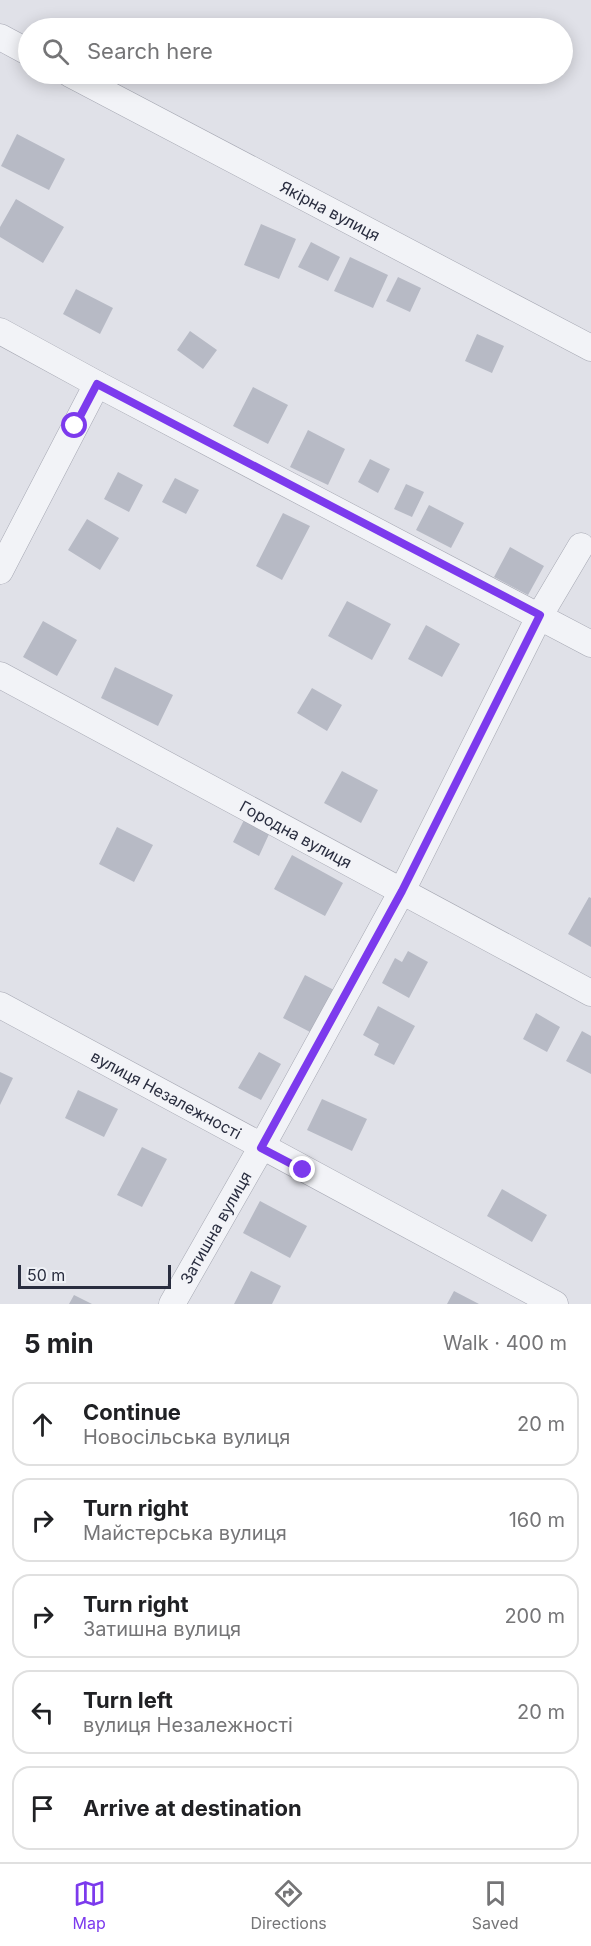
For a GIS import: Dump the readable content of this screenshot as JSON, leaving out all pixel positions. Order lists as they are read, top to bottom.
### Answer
{
  "streets": {
    "street": [
      "Якірна вулиця",
      "Городна вулиця",
      "вулиця Незалежності",
      "Затишна вулиця"
    ]
  },
  "crossings": [
    ["Городна вулиця", "Затишна вулиця"],
    ["вулиця Незалежності", "Затишна вулиця"]
  ],
  "scale_bar": "50 m",
  "page": {
    "search": "Search here",
    "scale": "50 m",
    "heading": ["5 min", "Walk · 400 m"],
    "list": [
      ["Continue", "Новосільська вулиця", "20 m"],
      ["Turn right", "Майстерська вулиця", "160 m"],
      ["Turn right", "Затишна вулиця", "200 m"],
      ["Turn left", "вулиця Незалежності", "20 m"],
      "Arrive at destination"
    ],
    "nav": ["Map", "Directions", "Saved"]
  }
}
